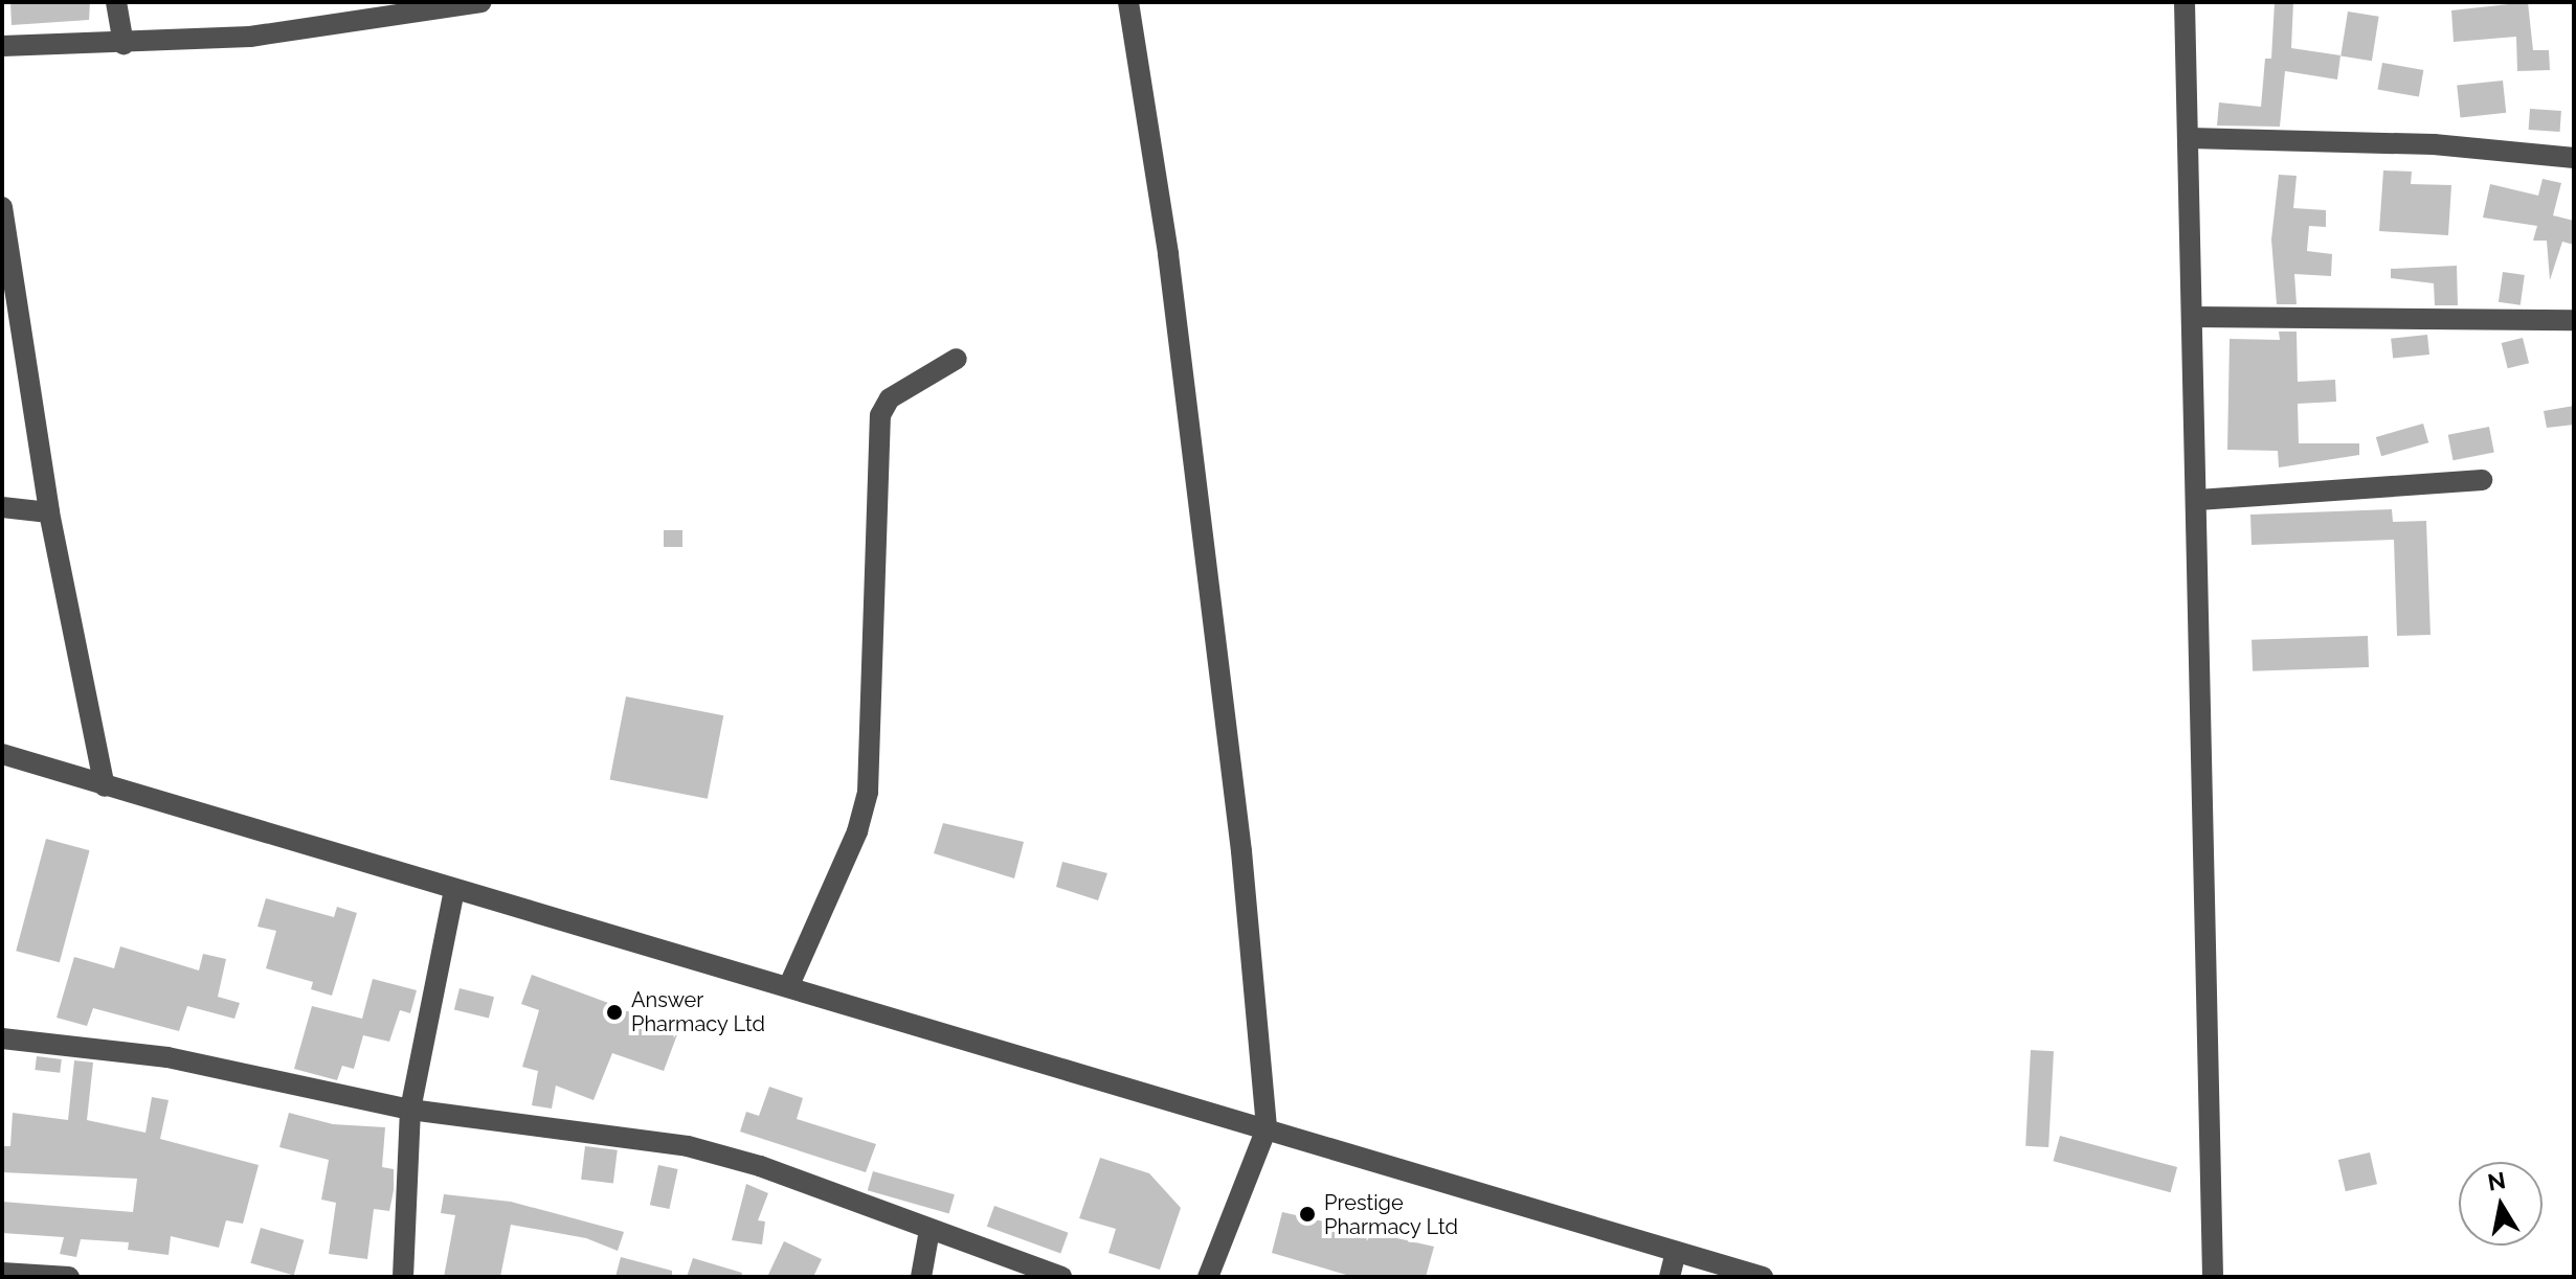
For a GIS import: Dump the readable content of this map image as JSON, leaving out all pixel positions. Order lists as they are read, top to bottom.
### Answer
{
  "places": ["Answer Pharmacy Ltd", "Prestige Pharmacy Ltd"],
  "north": "top"
}
